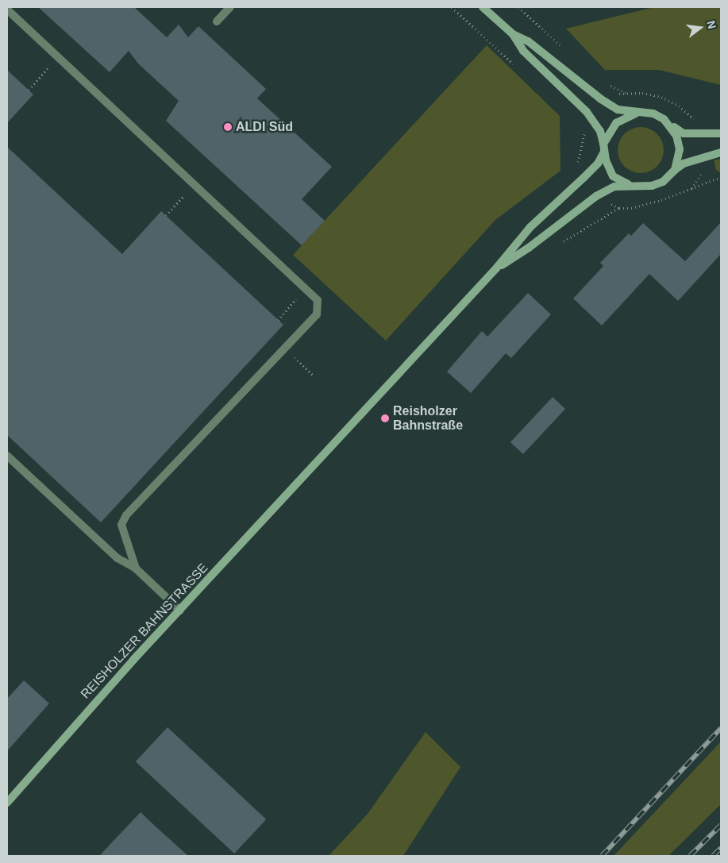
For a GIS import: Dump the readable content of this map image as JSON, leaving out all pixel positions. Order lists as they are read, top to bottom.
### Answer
{
  "streets": {
    "street": ["REISHOLZER BAHNSTRASSE"]
  },
  "places": ["ALDI Süd", "Reisholzer Bahnstraße"],
  "north": "right"
}
